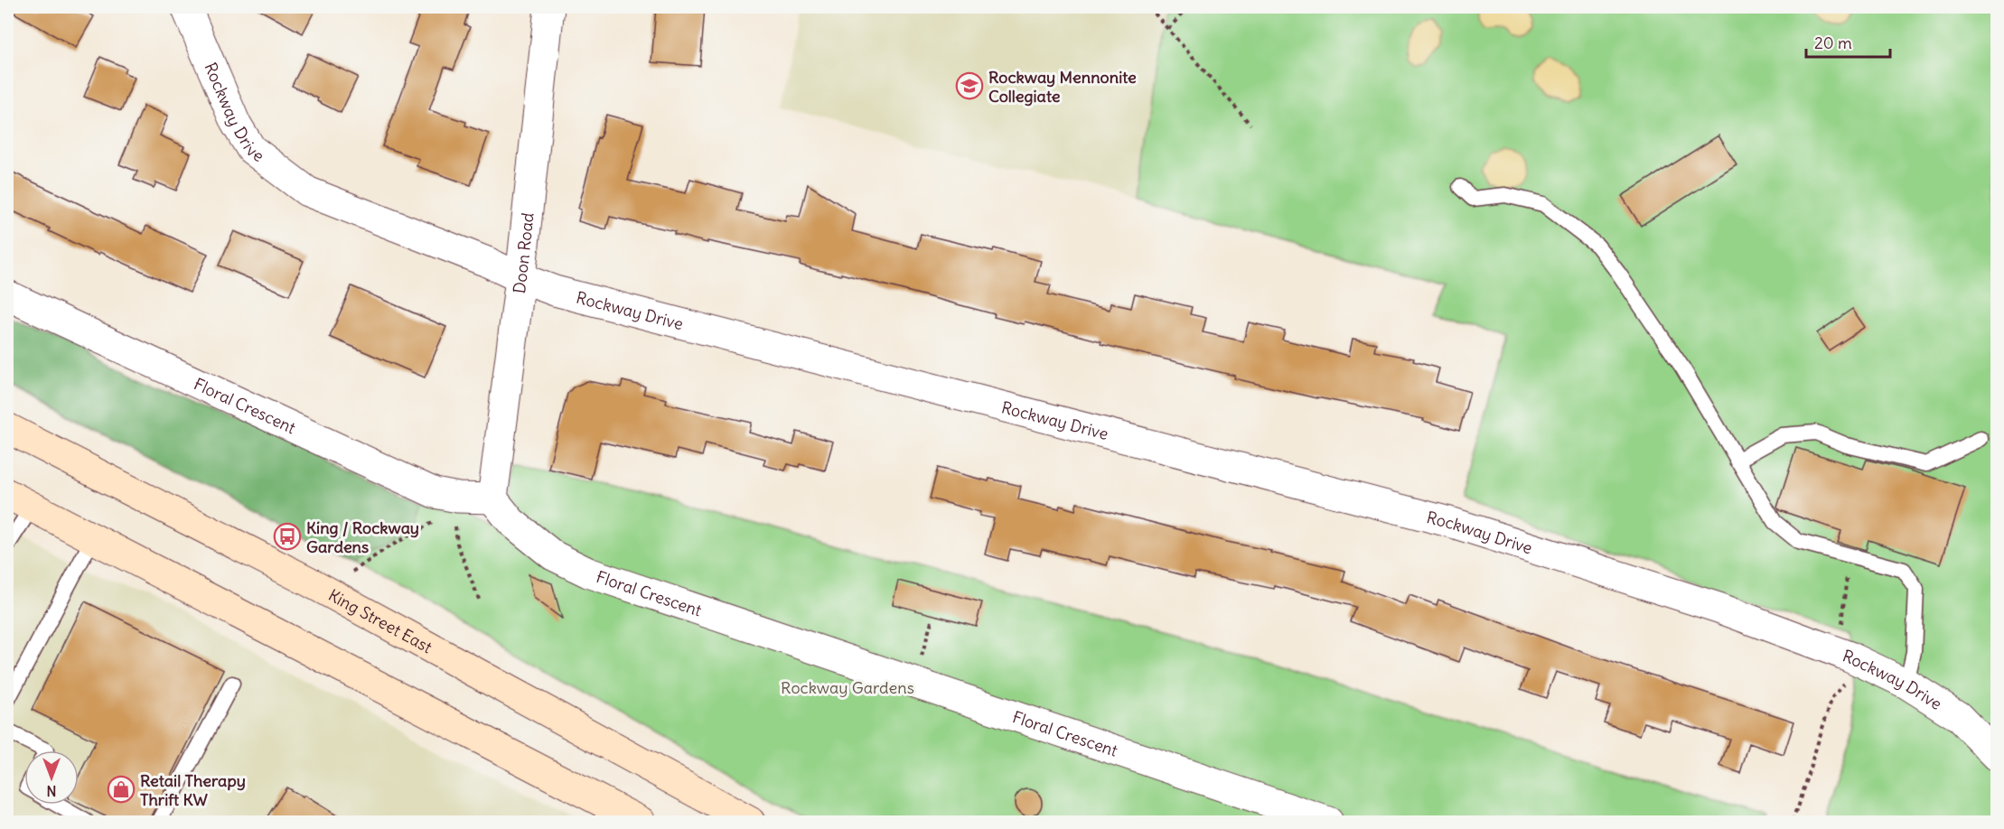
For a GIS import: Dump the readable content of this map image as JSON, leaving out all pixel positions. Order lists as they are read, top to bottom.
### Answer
{
  "streets": {
    "main road": ["King Street East"],
    "street": ["Rockway Drive", "Doon Road", "Floral Crescent"]
  },
  "crossings": [
    ["Rockway Drive", "Doon Road"],
    ["Doon Road", "Floral Crescent"]
  ],
  "parks": ["Rockway Gardens"],
  "places": {
    "school or university": ["Rockway Mennonite Collegiate"],
    "bus stop": ["King / Rockway Gardens"],
    "shop": ["Retail Therapy Thrift KW"]
  },
  "scale_bar": "20 m",
  "north": "bottom"
}
